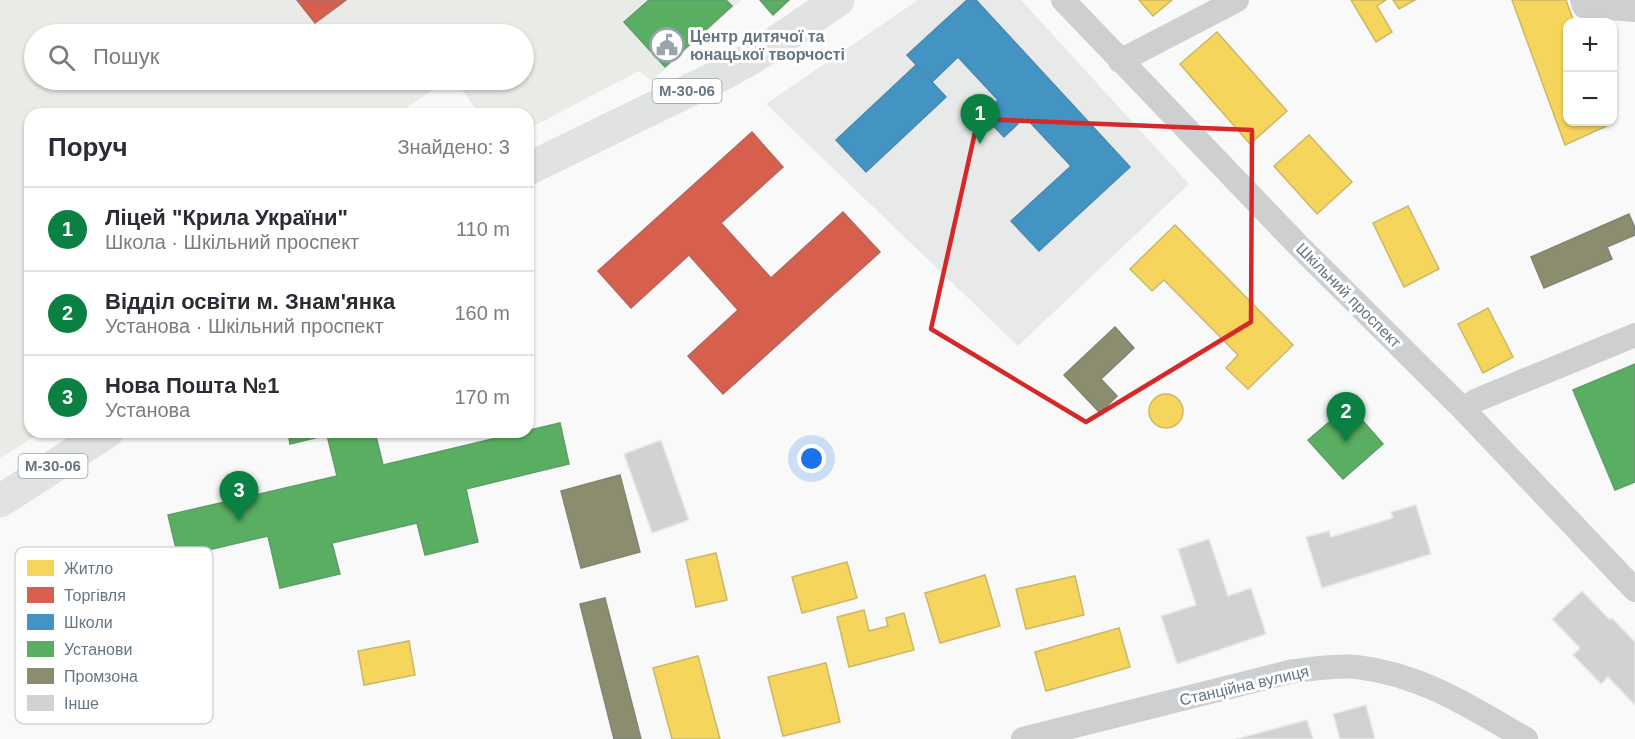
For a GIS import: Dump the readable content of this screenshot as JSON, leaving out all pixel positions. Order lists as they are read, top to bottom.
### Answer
{
  "streets": {
    "main road": ["М-30-06"],
    "street": ["Шкільний проспект", "Станційна вулиця"]
  },
  "places": {
    "public building": ["Центр дитячої та юнацької творчості"]
  },
  "legend": [
    "Житло",
    "Торгівля",
    "Школи",
    "Установи",
    "Промзона",
    "Інше"
  ],
  "page": {
    "map_buttons": ["+", "−"],
    "search": "Пошук",
    "pins": ["1", "2", "3"],
    "heading": ["Поруч", "Знайдено: 3"],
    "list": [
      {
        "mark": "1",
        "name": "Ліцей \"Крила України\"",
        "note": "Школа · Шкільний проспект",
        "value": "110 m"
      },
      {
        "mark": "2",
        "name": "Відділ освіти м. Знам'янка",
        "note": "Установа · Шкільний проспект",
        "value": "160 m"
      },
      {
        "mark": "3",
        "name": "Нова Пошта №1",
        "note": "Установа",
        "value": "170 m"
      }
    ]
  }
}
